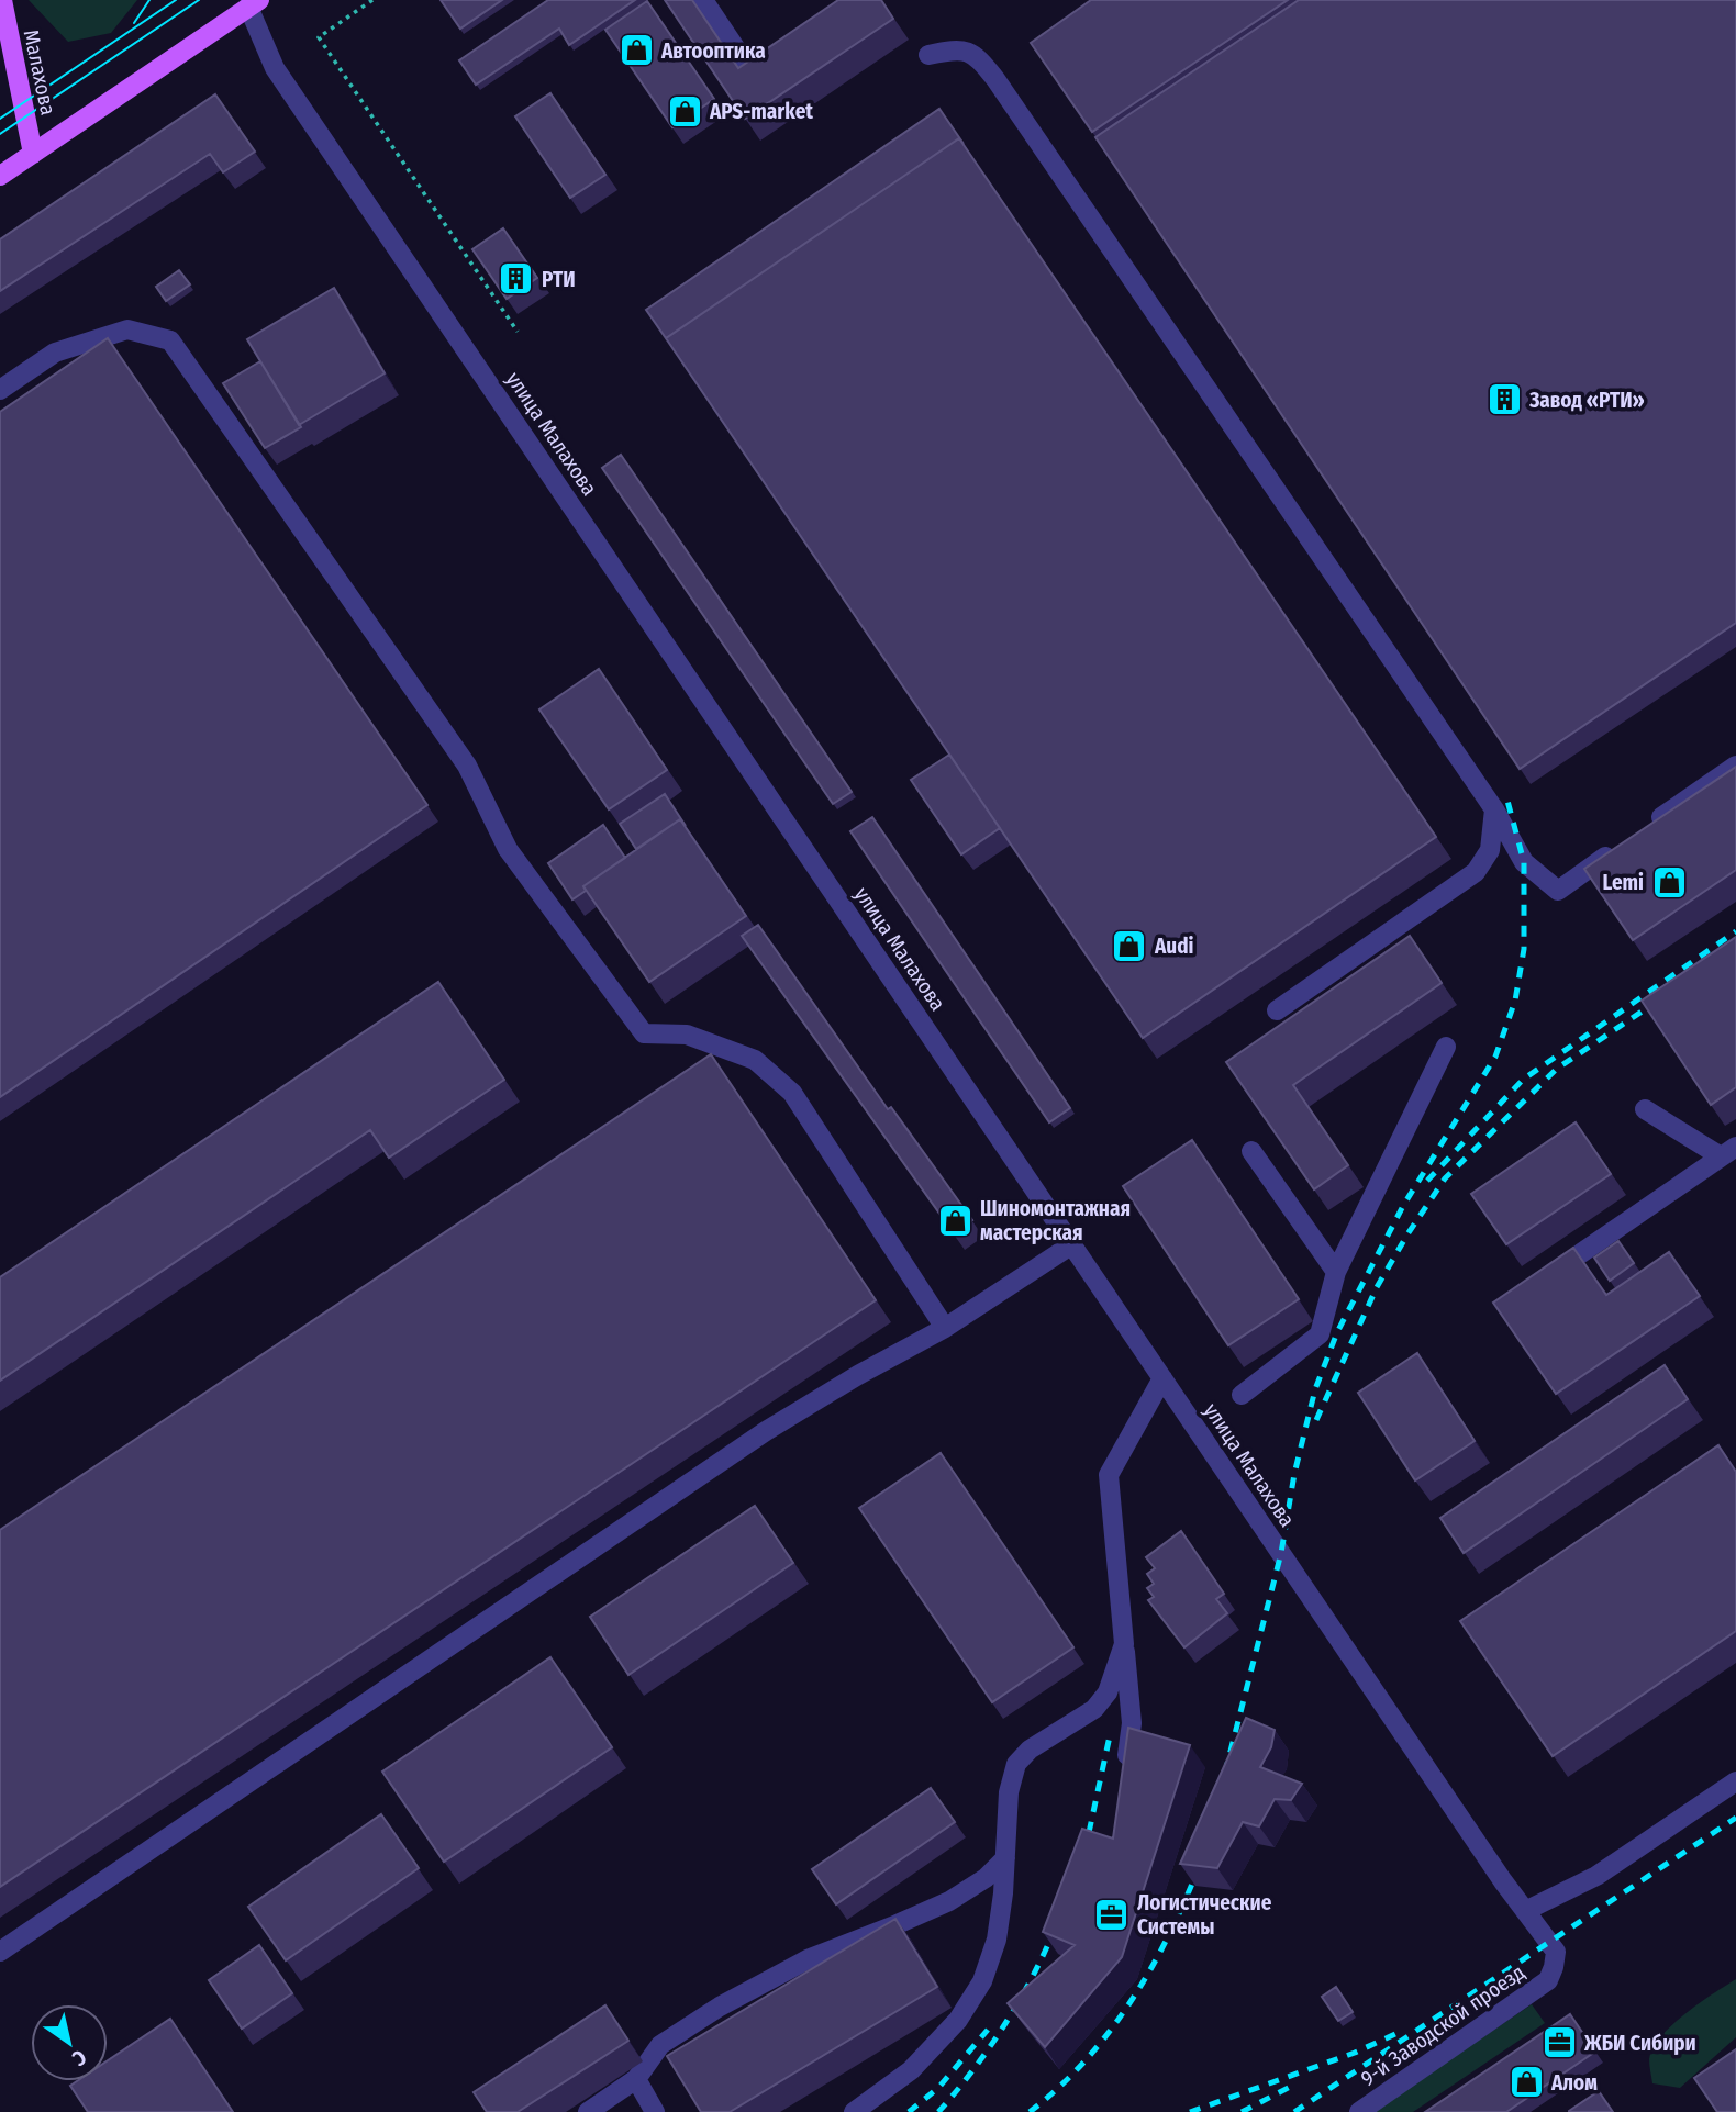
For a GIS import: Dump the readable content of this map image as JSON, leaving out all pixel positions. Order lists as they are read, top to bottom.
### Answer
{
  "streets": {
    "main road": ["Малахова"],
    "street": ["улица Малахова", "9-й Заводской проезд"]
  },
  "crossings": [
    ["улица Малахова", "9-й Заводской проезд"]
  ],
  "places": {
    "shop": [
      "Автооптика",
      "АPS-market",
      "Lemi",
      "Audi",
      "Шиномонтажная мастерская",
      "Алом"
    ],
    "building": ["РТИ", "Завод «РТИ»"],
    "office": ["Логистические Системы", "ЖБИ Сибири"]
  },
  "north": "bottom right"
}
